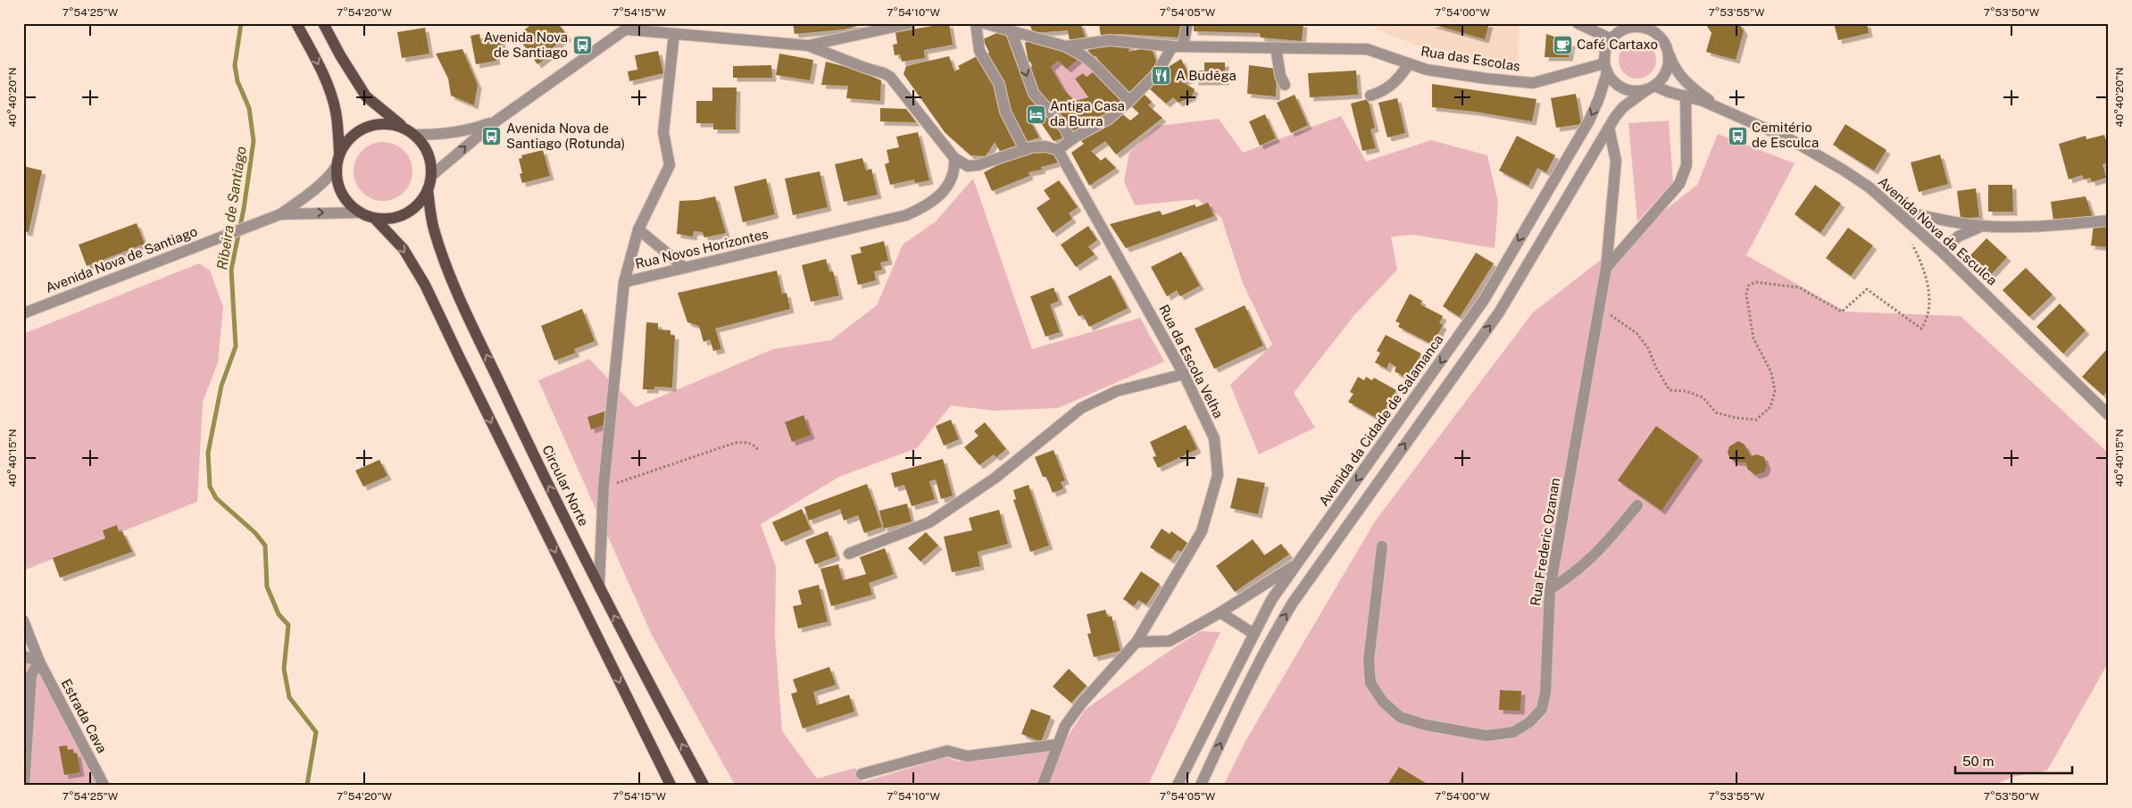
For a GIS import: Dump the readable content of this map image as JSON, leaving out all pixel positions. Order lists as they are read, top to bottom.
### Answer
{
  "streets": {
    "main road": ["Circular Norte"],
    "street": [
      "Rua das Escolas",
      "Avenida Nova da Esculca",
      "Rua Novos Horizontes",
      "Avenida Nova de Santiago",
      "Rua da Escola Velha",
      "Avenida da Cidade de Salamanca",
      "Rua Frederic Ozanan",
      "Estrada Cava"
    ]
  },
  "crossings": [
    ["Rua das Escolas", "Avenida Nova da Esculca"],
    ["Rua das Escolas", "Avenida da Cidade de Salamanca"],
    ["Avenida Nova da Esculca", "Avenida da Cidade de Salamanca"],
    ["Avenida Nova de Santiago", "Circular Norte"]
  ],
  "water": ["Ribeira de Santiago"],
  "places": {
    "cafe": ["Café Cartaxo"],
    "bus stop": ["Avenida Nova de Santiago", "Cemitério de Esculca", "Avenida Nova de Santiago (Rotunda)"],
    "restaurant": ["A Budêga"],
    "hotel": ["Antiga Casa da Burra"]
  },
  "scale_bar": "50 m",
  "coordinates": [
    "7°54'25\"W",
    "7°54'20\"W",
    "7°54'15\"W",
    "7°54'10\"W",
    "7°54'05\"W",
    "7°54'00\"W",
    "7°53'55\"W",
    "7°53'50\"W",
    "40°40'20\"N",
    "40°40'15\"N"
  ]
}
